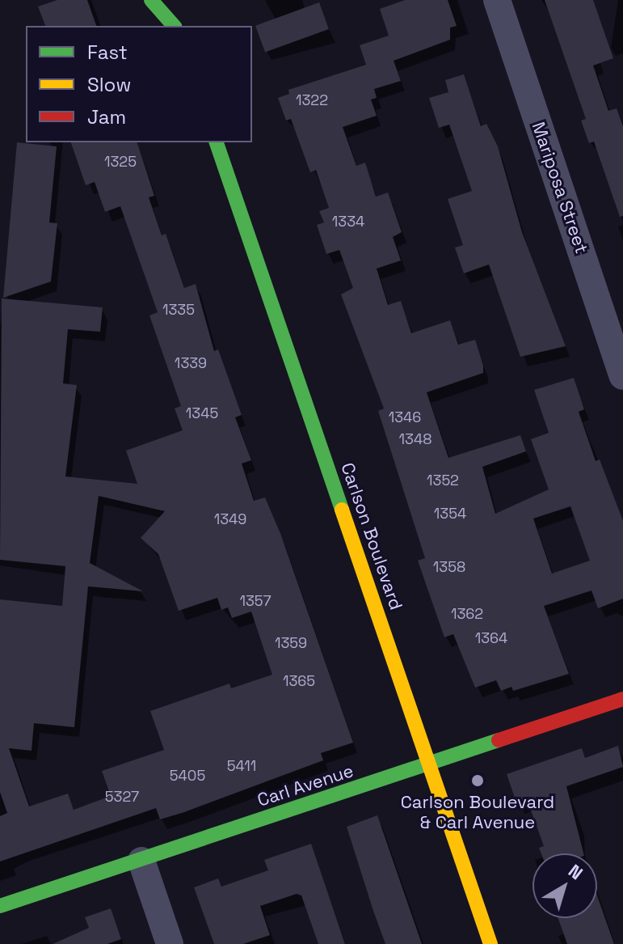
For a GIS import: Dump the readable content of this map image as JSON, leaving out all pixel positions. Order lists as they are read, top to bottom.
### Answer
{
  "streets": {
    "main road": ["Carlson Boulevard", "Carl Avenue"],
    "street": ["Mariposa Street"]
  },
  "crossings": [
    ["Carlson Boulevard", "Carl Avenue"]
  ],
  "places": ["Carlson Boulevard & Carl Avenue"],
  "house_numbers": [
    "1322",
    "1325",
    "1334",
    "1335",
    "1339",
    "1345",
    "1346",
    "1348",
    "1352",
    "1354",
    "1349",
    "1358",
    "1357",
    "1362",
    "1364",
    "1359",
    "1365",
    "5411",
    "5405",
    "5327"
  ],
  "legend": ["Fast", "Slow", "Jam"],
  "north": "top right"
}
